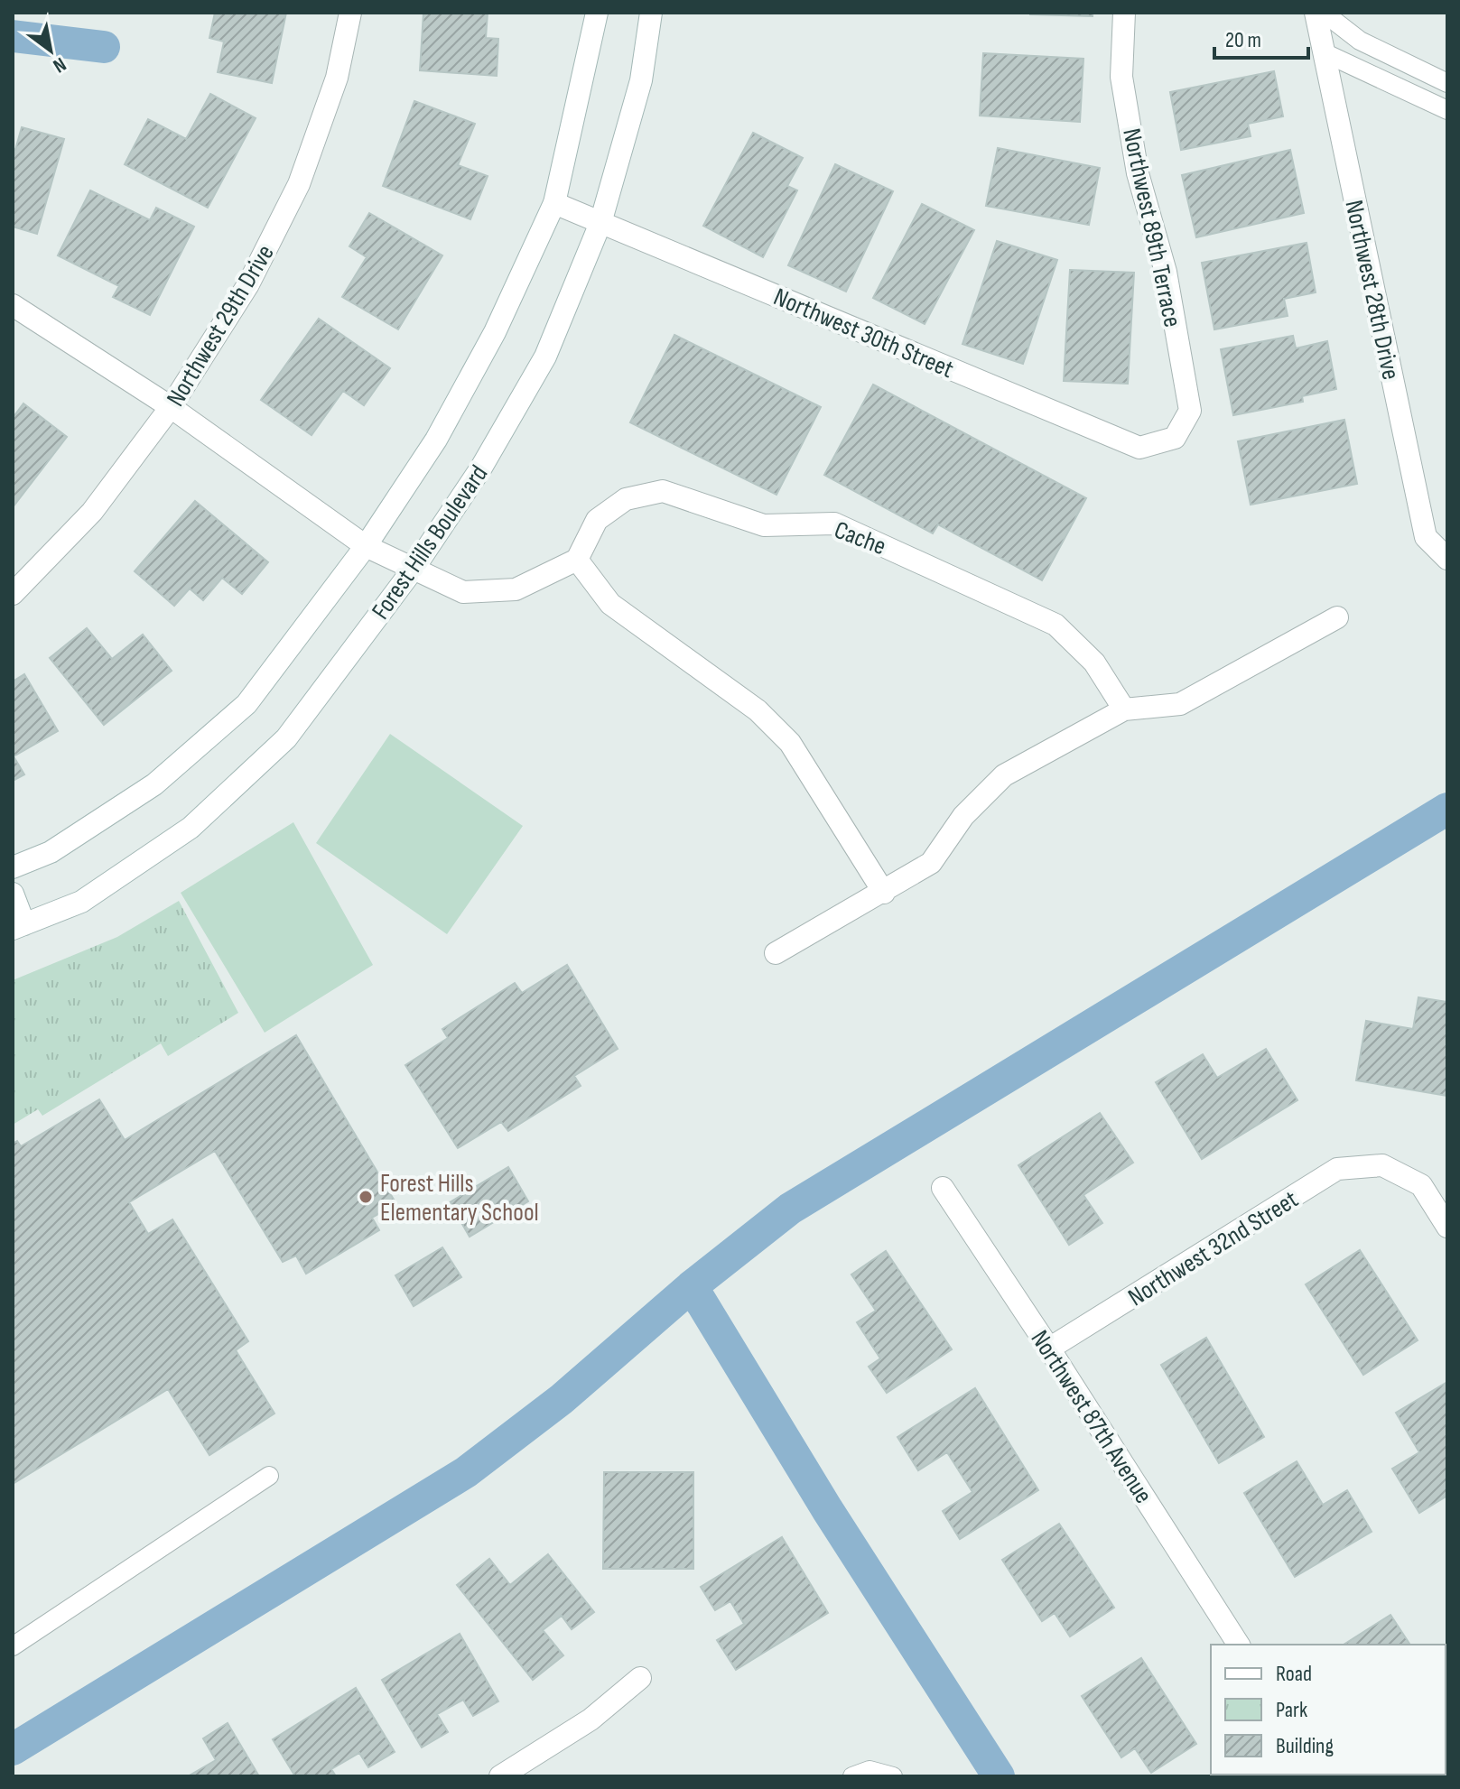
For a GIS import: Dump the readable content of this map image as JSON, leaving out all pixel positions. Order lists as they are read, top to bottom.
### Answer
{
  "streets": {
    "street": [
      "Northwest 89th Terrace",
      "Northwest 28th Drive",
      "Northwest 29th Drive",
      "Northwest 30th Street",
      "Cache",
      "Forest Hills Boulevard",
      "Northwest 32nd Street",
      "Northwest 87th Avenue"
    ]
  },
  "crossings": [
    ["Northwest 89th Terrace", "Northwest 30th Street"],
    ["Northwest 30th Street", "Forest Hills Boulevard"],
    ["Northwest 32nd Street", "Northwest 87th Avenue"]
  ],
  "places": ["Forest Hills Elementary School"],
  "legend": ["Road", "Park", "Building"],
  "scale_bar": "20 m",
  "north": "bottom right"
}
